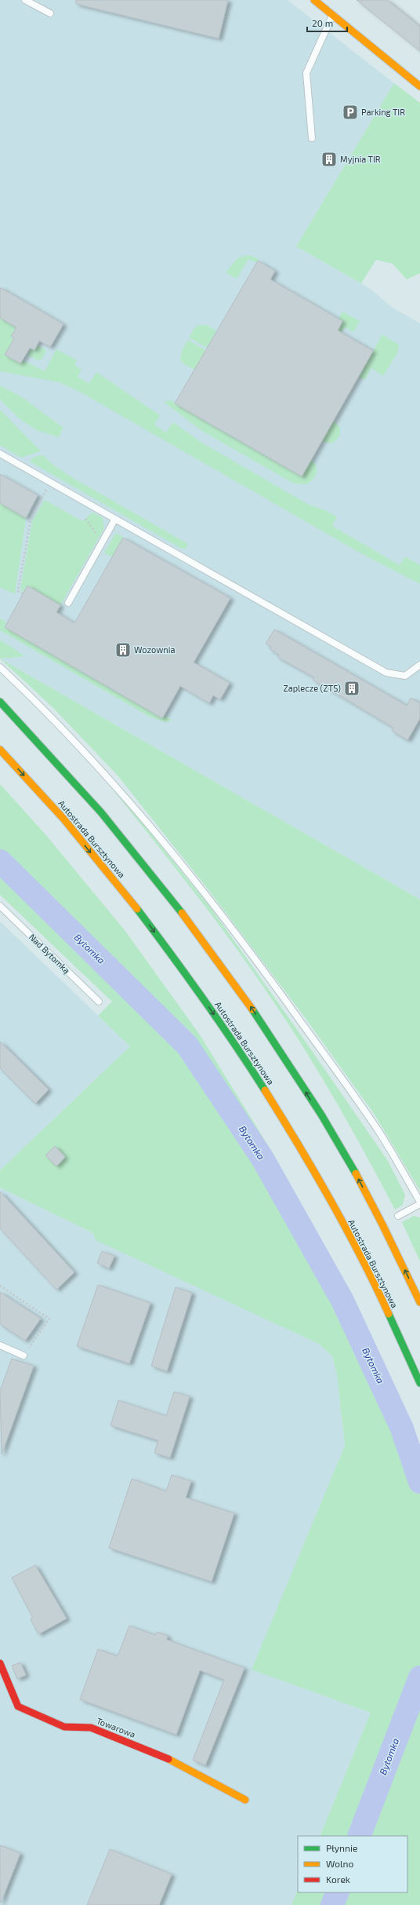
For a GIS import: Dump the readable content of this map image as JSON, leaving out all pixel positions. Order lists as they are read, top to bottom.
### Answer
{
  "streets": {
    "main road": ["Autostrada Bursztynowa", "Towarowa"],
    "lane": ["Nad Bytomką"]
  },
  "water": ["Bytomka"],
  "places": {
    "parking": ["Parking TIR"],
    "building": ["Myjnia TIR", "Wozownia", "Zaplecze (ZTS)"]
  },
  "legend": ["Płynnie", "Wolno", "Korek"],
  "scale_bar": "20 m"
}
